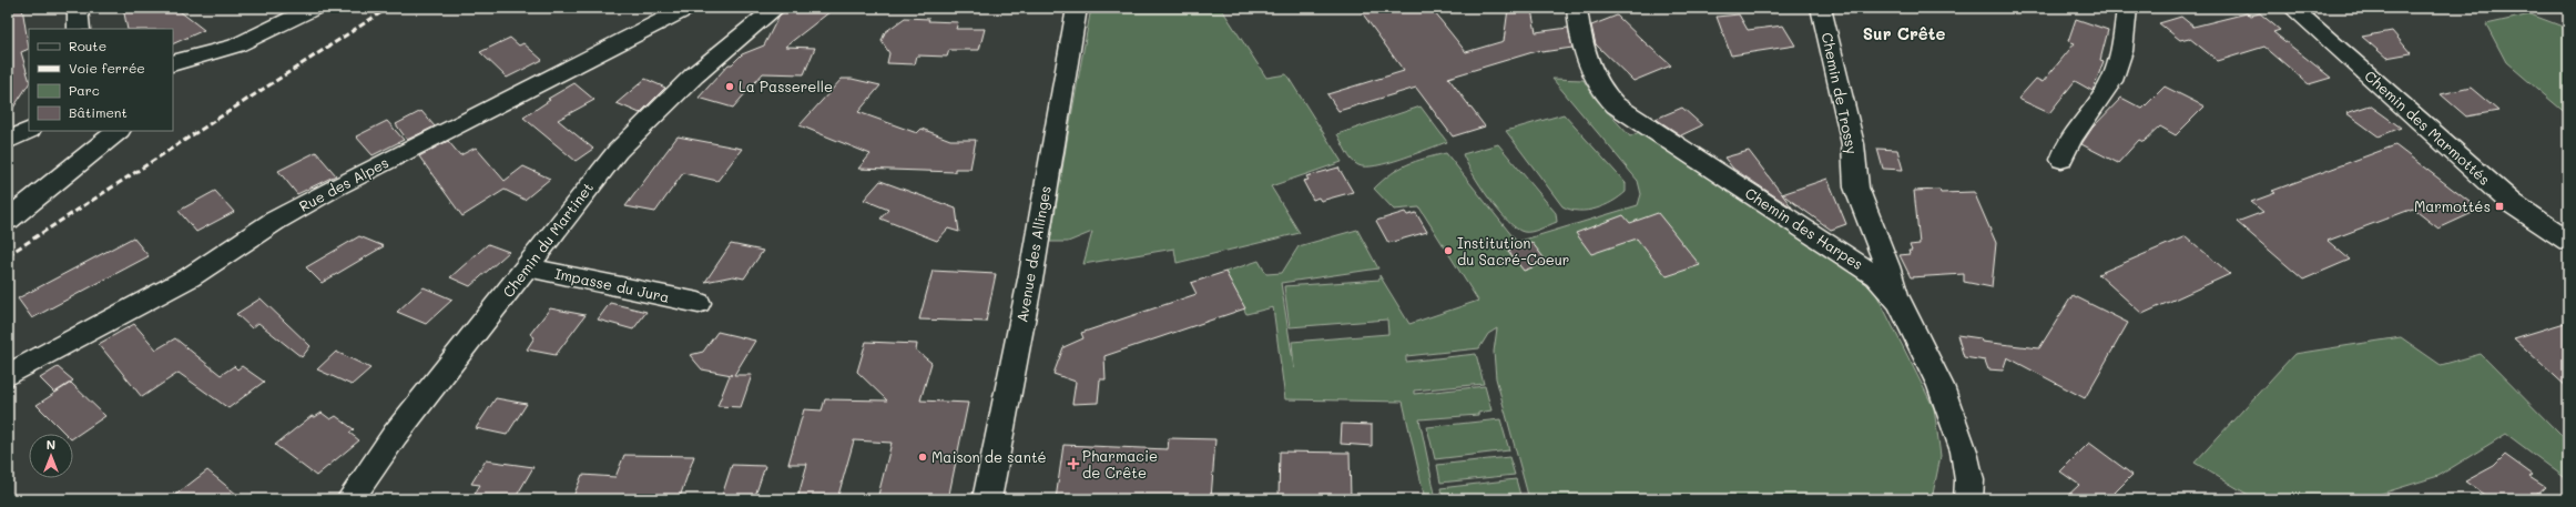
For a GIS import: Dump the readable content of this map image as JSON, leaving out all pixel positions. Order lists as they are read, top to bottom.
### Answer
{
  "streets": {
    "street": [
      "Chemin de Trossy",
      "Chemin des Marmottés",
      "Rue des Alpes",
      "Chemin des Harpes",
      "Chemin du Martinet",
      "Avenue des Allinges",
      "Impasse du Jura"
    ]
  },
  "crossings": [
    ["Chemin de Trossy", "Chemin des Harpes"],
    ["Chemin du Martinet", "Impasse du Jura"]
  ],
  "districts": ["Sur Crête"],
  "places": {
    "other": ["La Passerelle", "Institution du Sacré-Coeur", "Maison de santé"],
    "transit": ["Marmottés"],
    "health": ["Pharmacie de Crête"]
  },
  "legend": [
    "Route",
    "Voie ferrée",
    "Parc",
    "Bâtiment"
  ],
  "north": "top"
}
